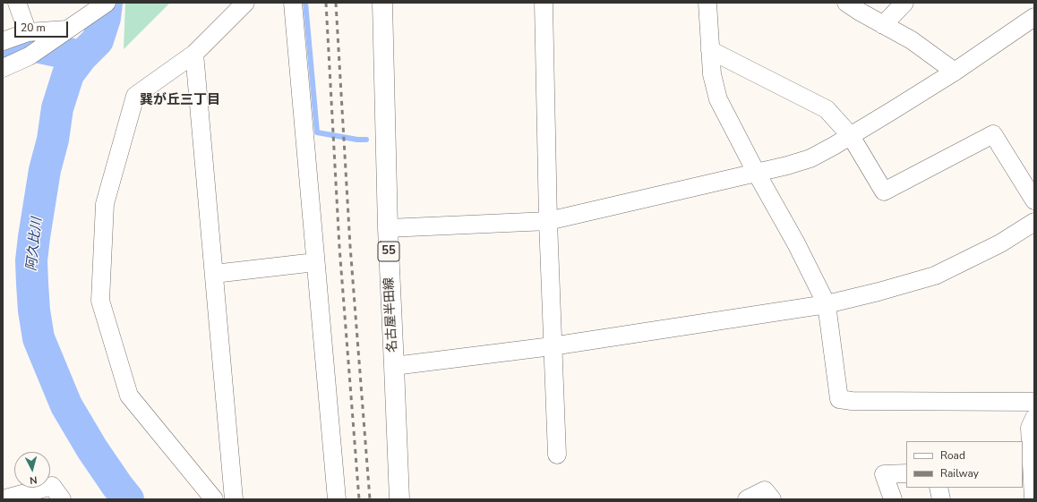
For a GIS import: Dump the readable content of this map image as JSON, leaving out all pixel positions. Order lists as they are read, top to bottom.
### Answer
{
  "streets": {
    "main road": ["55", "名古屋半田線"]
  },
  "districts": ["巽が丘三丁目"],
  "water": ["阿久比川"],
  "legend": ["Road", "Railway"],
  "scale_bar": "20 m",
  "north": "bottom"
}
